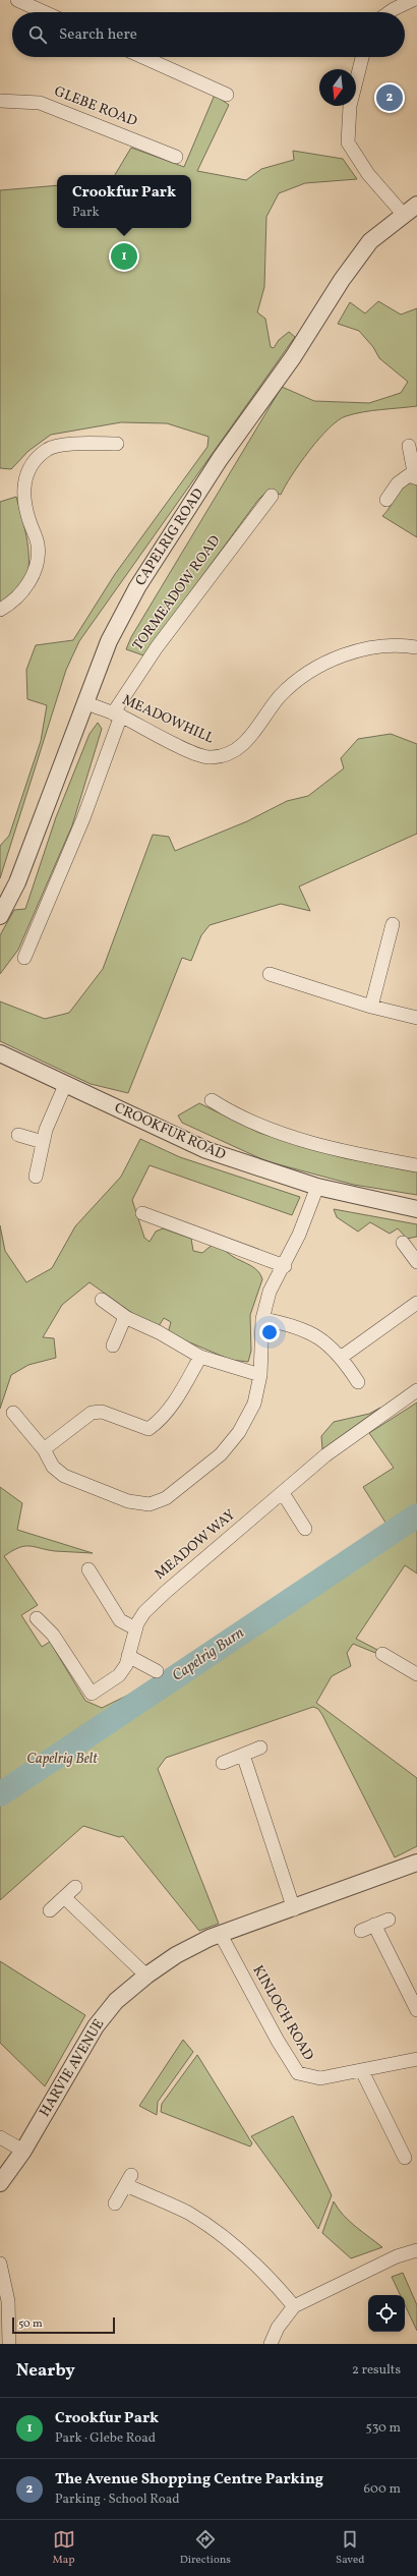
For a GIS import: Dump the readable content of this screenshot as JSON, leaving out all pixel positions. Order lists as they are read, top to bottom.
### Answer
{
  "streets": {
    "street": [
      "GLEBE ROAD",
      "CAPELRIG ROAD",
      "TORMEADOW ROAD",
      "MEADOWHILL",
      "CROOKFUR ROAD",
      "MEADOW WAY",
      "KINLOCH ROAD",
      "HARVIE AVENUE"
    ]
  },
  "crossings": [
    ["CAPELRIG ROAD", "MEADOWHILL"],
    ["TORMEADOW ROAD", "MEADOWHILL"],
    ["KINLOCH ROAD", "HARVIE AVENUE"]
  ],
  "water": ["Capelrig Burn"],
  "parks": ["Capelrig Belt"],
  "scale_bar": "50 m",
  "north": "bottom",
  "page": {
    "search": "Search here",
    "pins": ["2", "1"],
    "popup": ["Crookfur Park", "Park"],
    "scale": "50 m",
    "heading": ["Nearby", "2 results"],
    "list": [
      {
        "mark": "1",
        "name": "Crookfur Park",
        "note": "Park · Glebe Road",
        "value": "530 m"
      },
      {
        "mark": "2",
        "name": "The Avenue Shopping Centre Parking",
        "note": "Parking · School Road",
        "value": "600 m"
      }
    ],
    "nav": ["Map", "Directions", "Saved"]
  }
}
